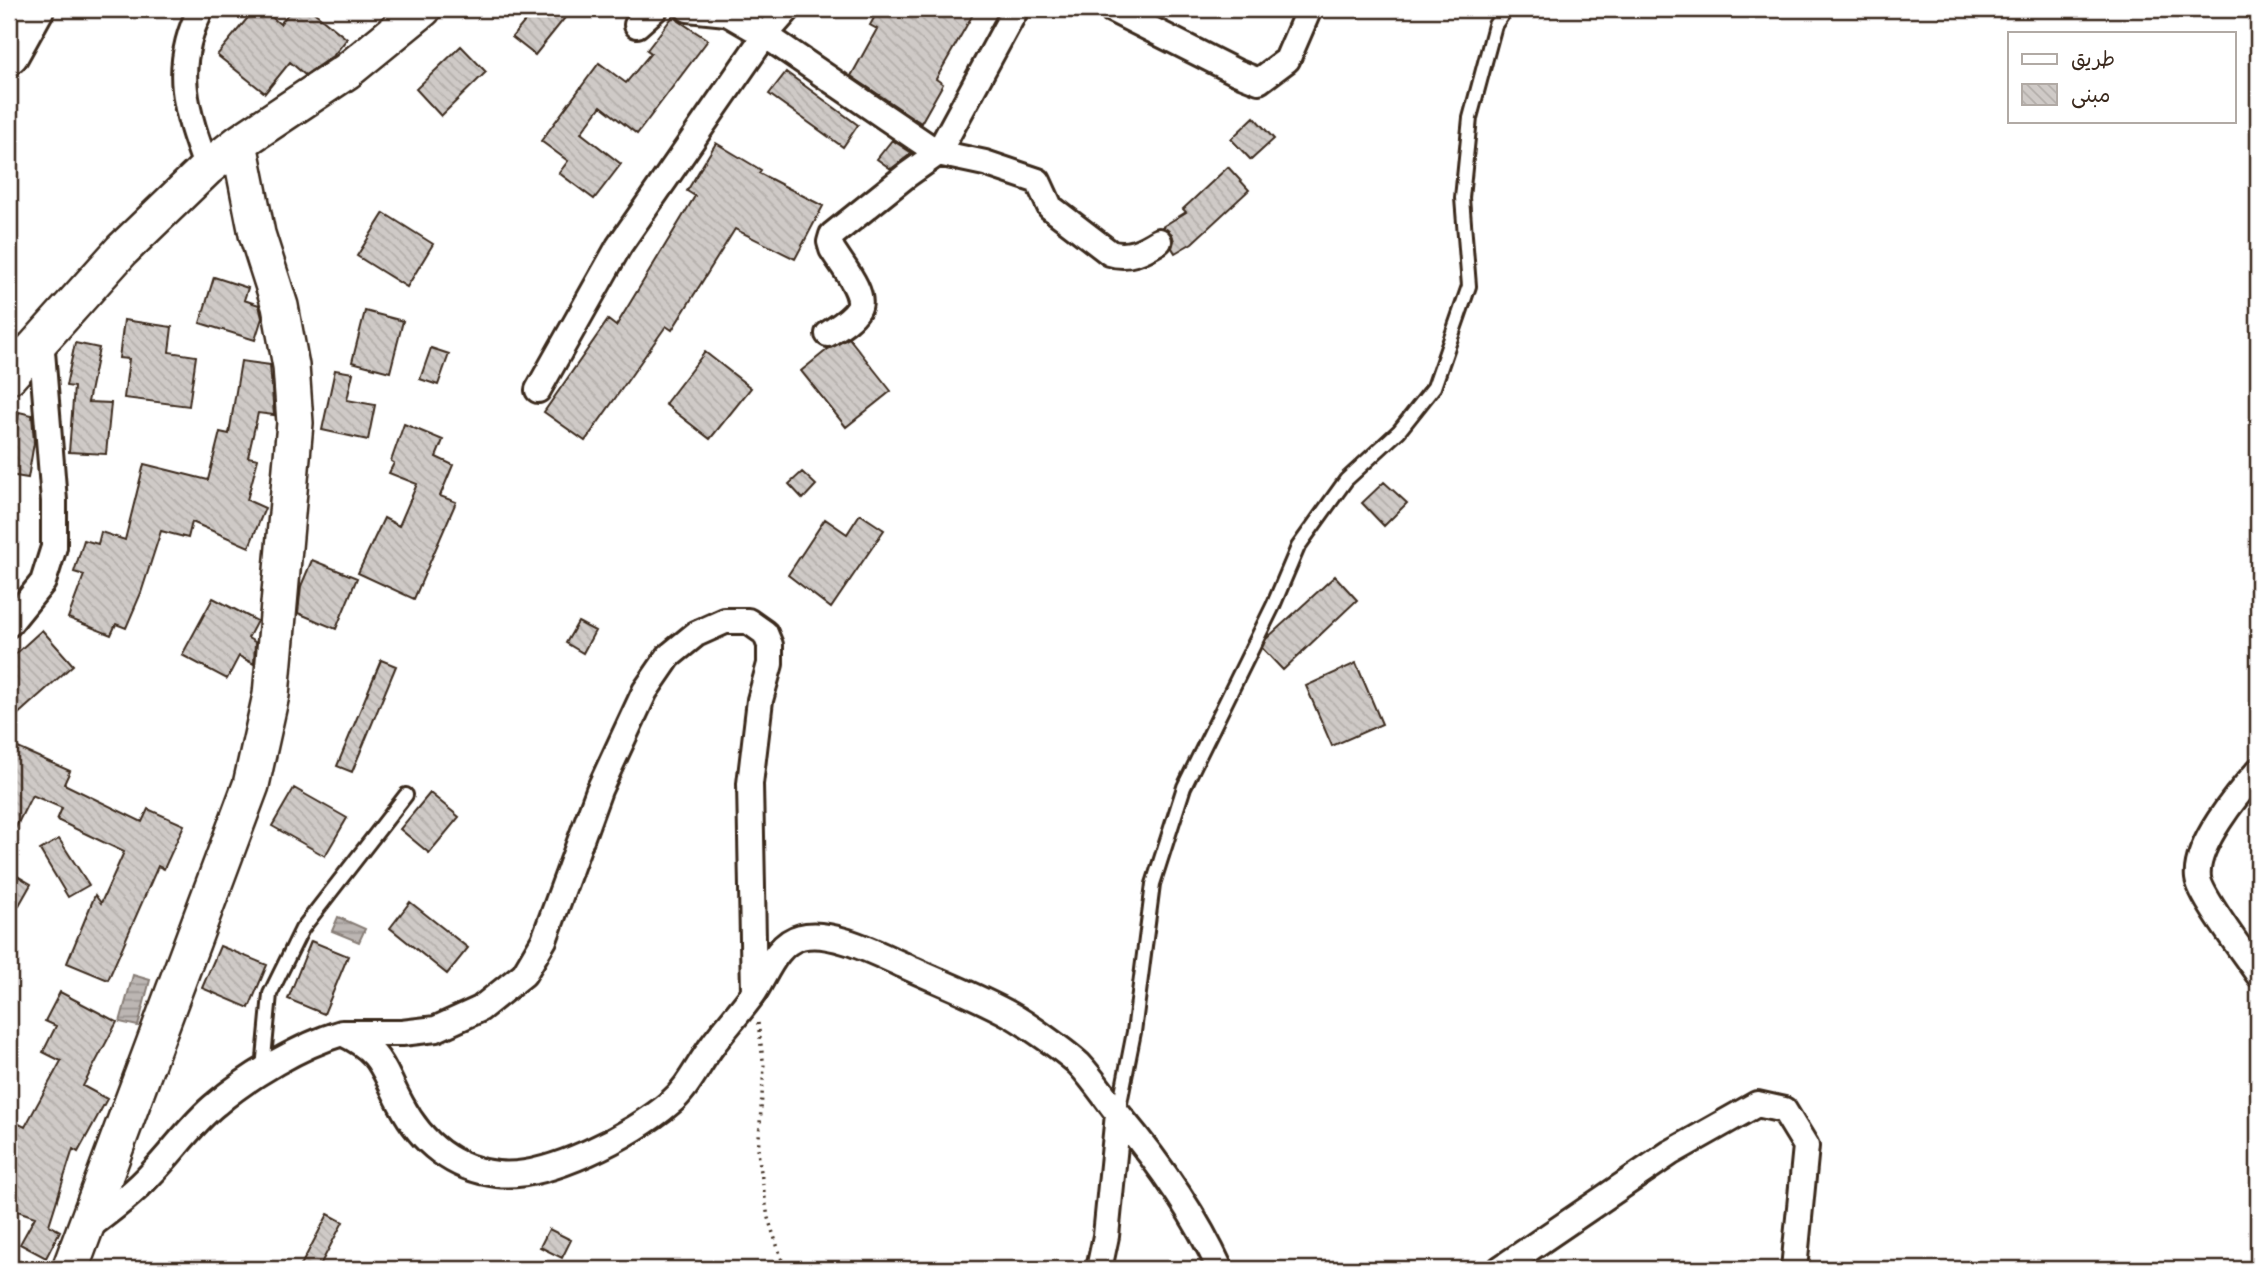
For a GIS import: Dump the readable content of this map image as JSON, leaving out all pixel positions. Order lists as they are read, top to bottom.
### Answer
{
  "legend": ["طريق", "مبنى"]
}
